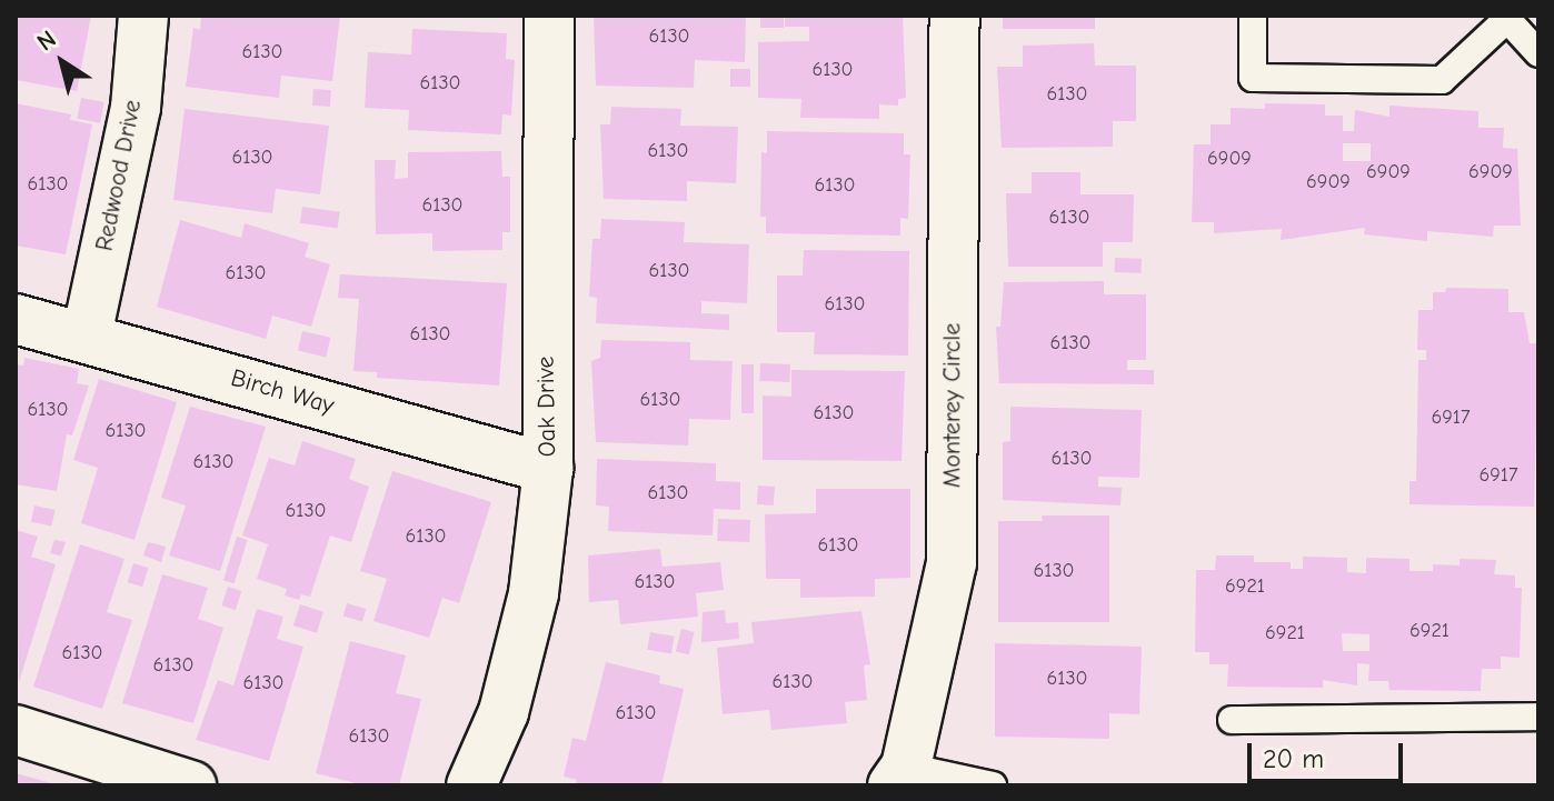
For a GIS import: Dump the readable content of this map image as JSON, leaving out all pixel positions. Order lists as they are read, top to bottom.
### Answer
{
  "streets": {
    "street": [
      "Redwood Drive",
      "Birch Way",
      "Monterey Circle",
      "Oak Drive"
    ]
  },
  "crossings": [
    ["Redwood Drive", "Birch Way"],
    ["Birch Way", "Oak Drive"]
  ],
  "house_numbers": [
    "6130",
    "6130",
    "6130",
    "6130",
    "6130",
    "6130",
    "6130",
    "6909",
    "6909",
    "6909",
    "6909",
    "6130",
    "6130",
    "6130",
    "6130",
    "6130",
    "6130",
    "6130",
    "6130",
    "6130",
    "6130",
    "6130",
    "6130",
    "6917",
    "6130",
    "6130",
    "6130",
    "6917",
    "6130",
    "6130",
    "6130",
    "6130",
    "6130",
    "6130",
    "6921",
    "6921",
    "6921",
    "6130",
    "6130",
    "6130",
    "6130",
    "6130",
    "6130",
    "6130"
  ],
  "scale_bar": "20 m",
  "north": "top left"
}
